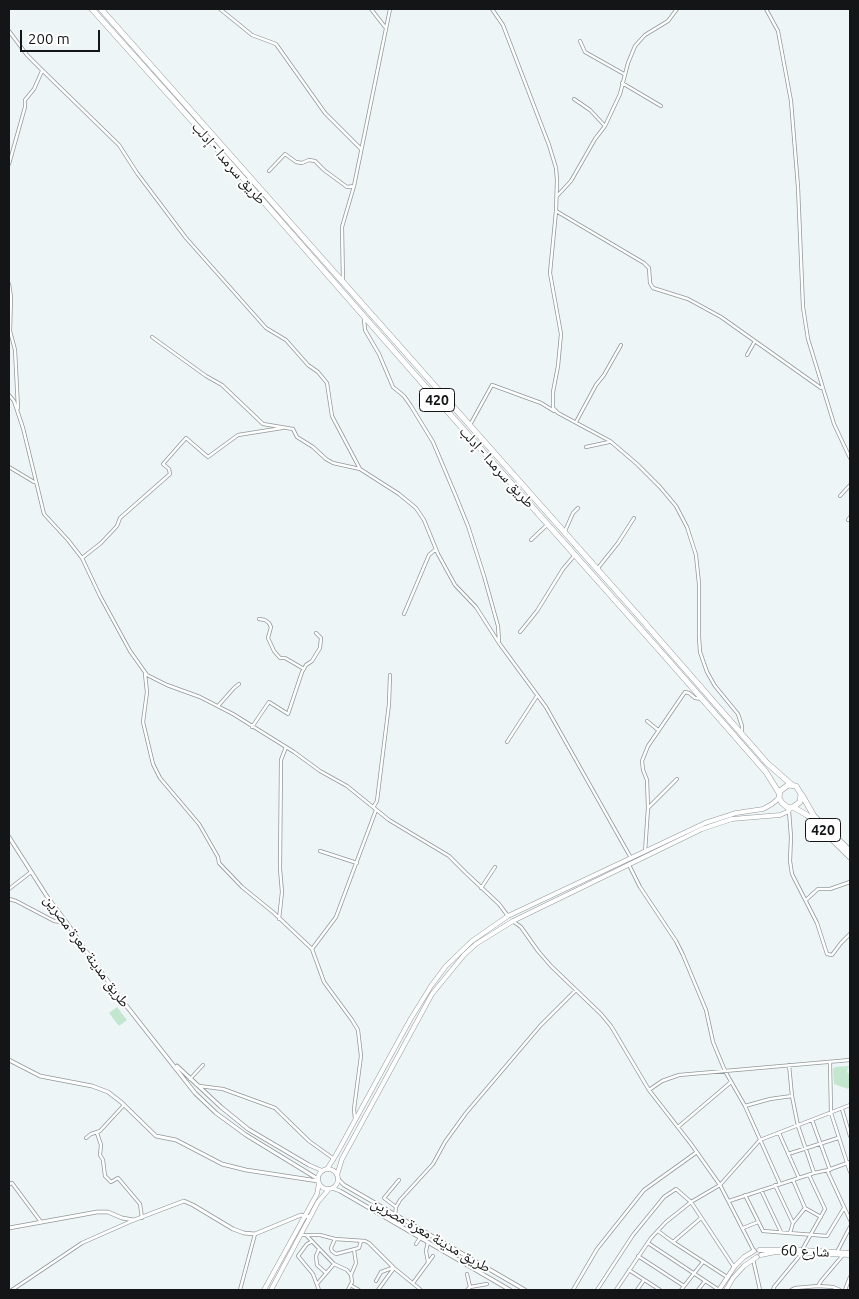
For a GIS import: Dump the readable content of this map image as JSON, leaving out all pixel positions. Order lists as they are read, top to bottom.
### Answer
{
  "streets": {
    "highway": ["طريق سرمدا - إدلب", "420"],
    "main road": ["طريق مدينة معرة مصرين", "شارع 60"]
  },
  "crossings": [
    ["طريق سرمدا - إدلب", "420"]
  ],
  "scale_bar": "200 m"
}
